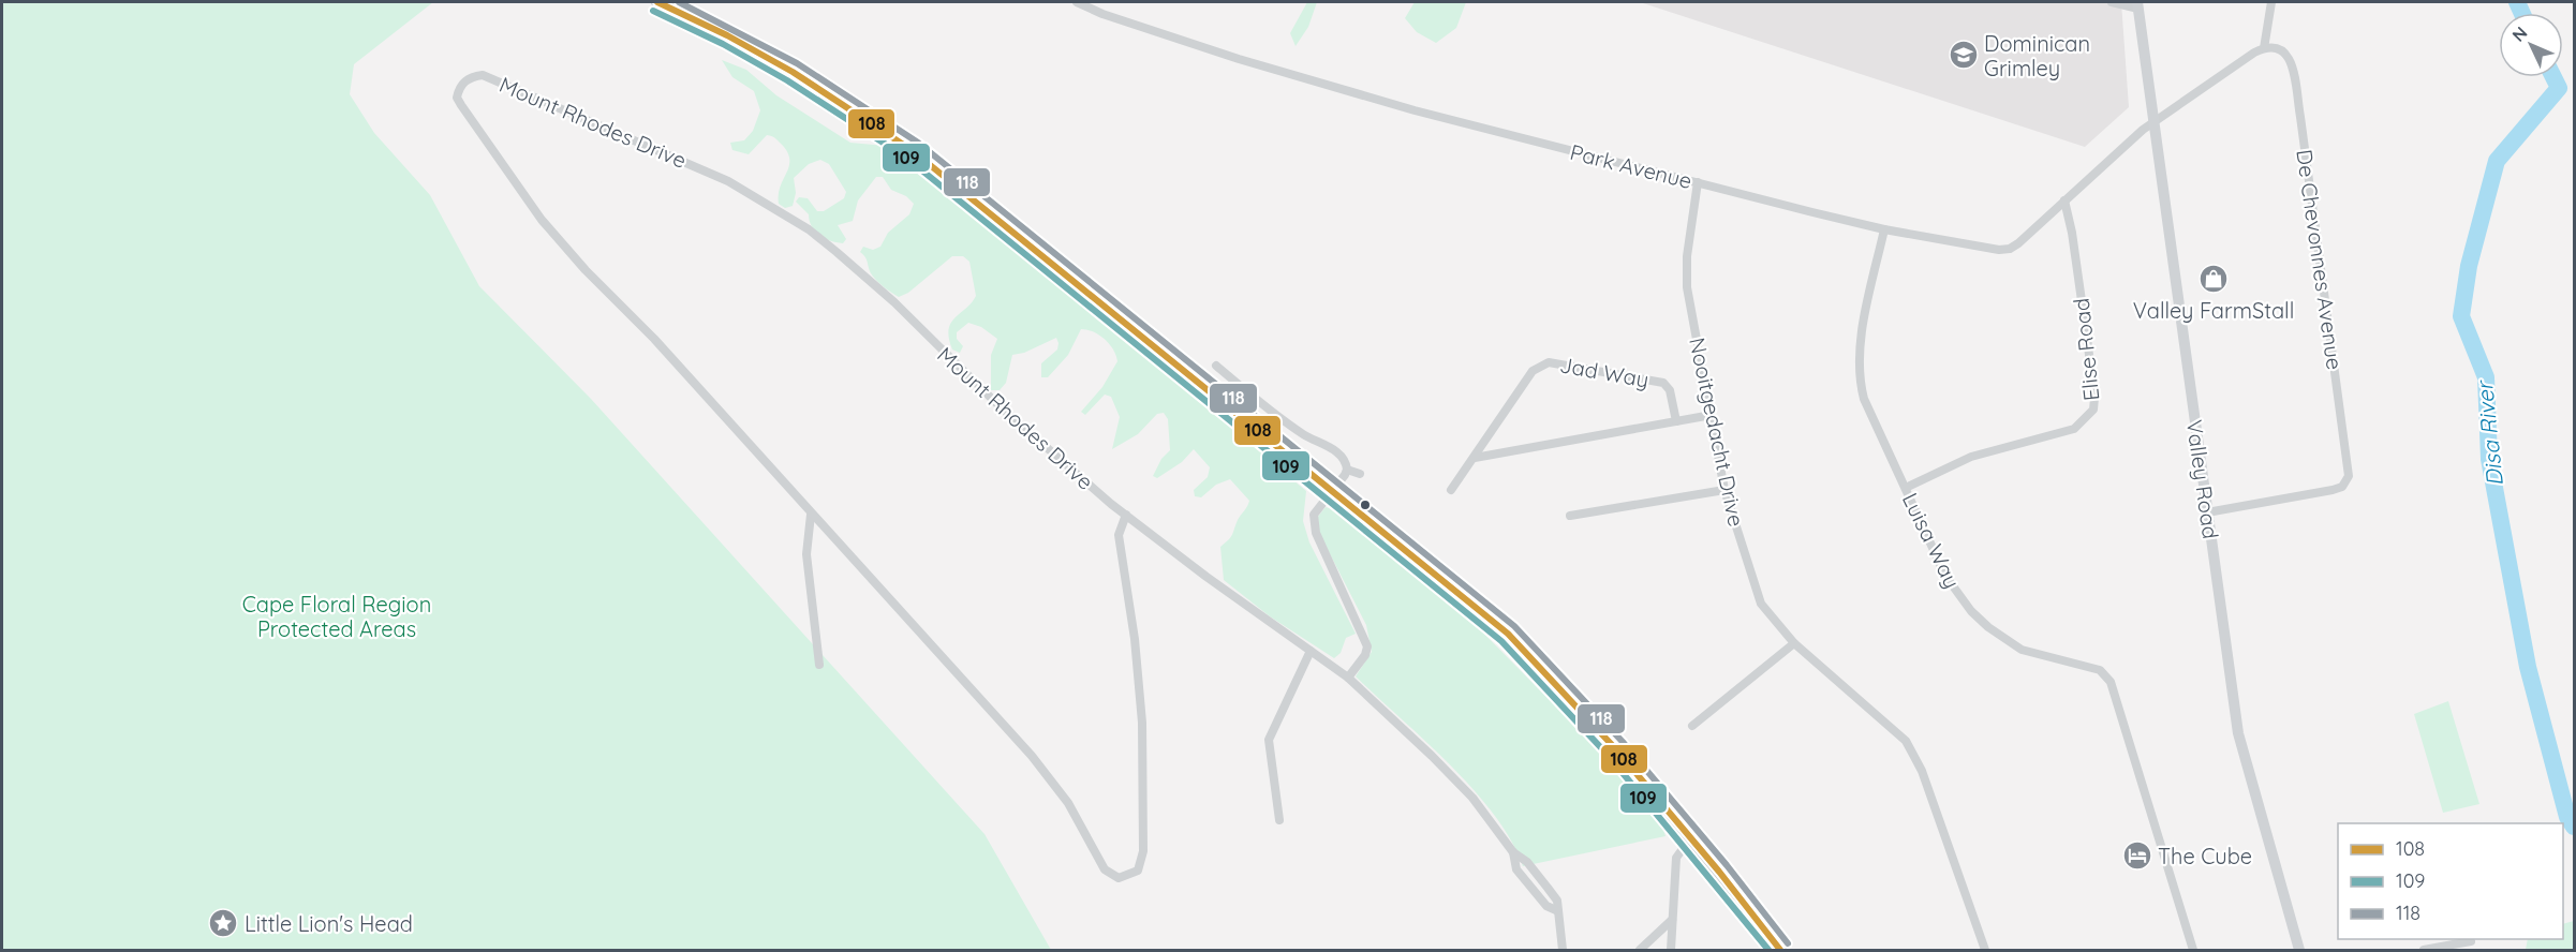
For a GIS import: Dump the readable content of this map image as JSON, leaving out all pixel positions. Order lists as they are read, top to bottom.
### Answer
{
  "streets": {
    "street": [
      "Mount Rhodes Drive",
      "Park Avenue",
      "De Chevonnes Avenue",
      "Elise Road",
      "Jad Way",
      "Nooitgedacht Drive",
      "Valley Road",
      "Luisa Way"
    ]
  },
  "crossings": [
    ["Park Avenue", "Elise Road"],
    ["Park Avenue", "Nooitgedacht Drive"],
    ["Park Avenue", "Valley Road"],
    ["Park Avenue", "Luisa Way"],
    ["De Chevonnes Avenue", "Valley Road"],
    ["Elise Road", "Luisa Way"]
  ],
  "water": ["Disa River"],
  "parks": ["Cape Floral Region Protected Areas"],
  "places": {
    "school or university": ["Dominican Grimley"],
    "shop": ["Valley FarmStall"],
    "hotel": ["The Cube"],
    "place": ["Little Lion's Head"]
  },
  "lines": ["transit line 108", "transit line 118", "transit line 109"],
  "legend": ["108", "109", "118"],
  "north": "top left"
}
